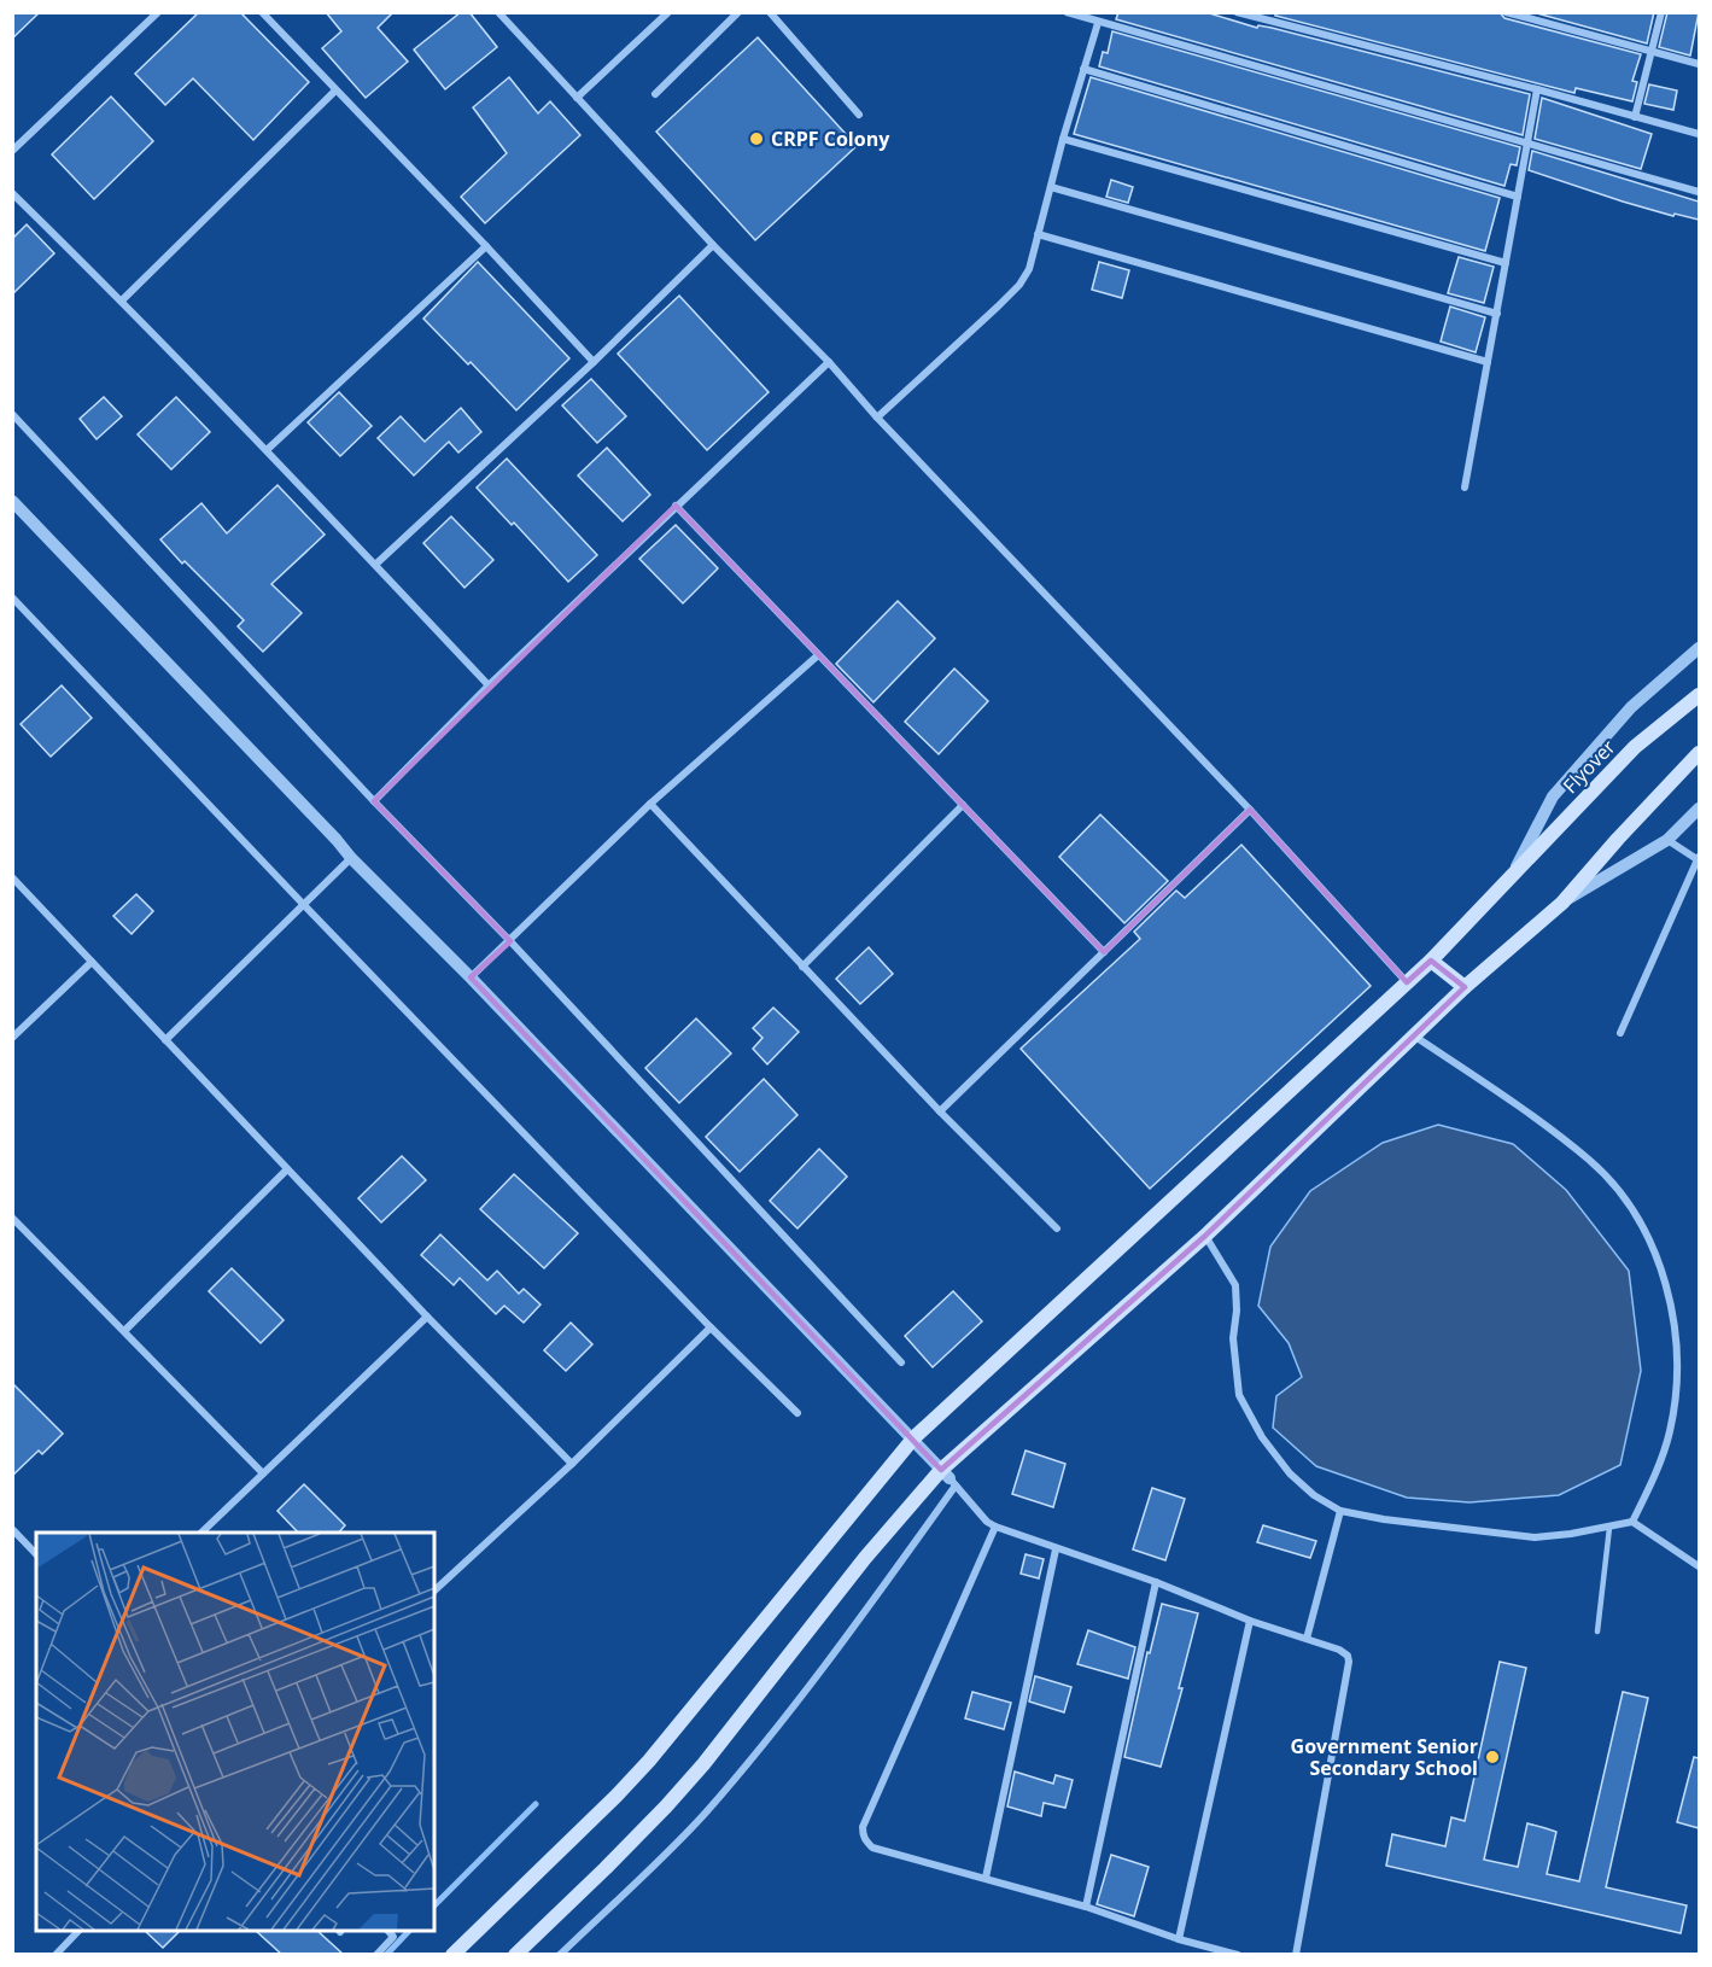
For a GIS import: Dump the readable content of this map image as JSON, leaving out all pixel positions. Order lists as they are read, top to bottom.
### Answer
{
  "streets": {
    "main road": ["Flyover"]
  },
  "places": ["CRPF Colony", "Government Senior Secondary School"]
}
